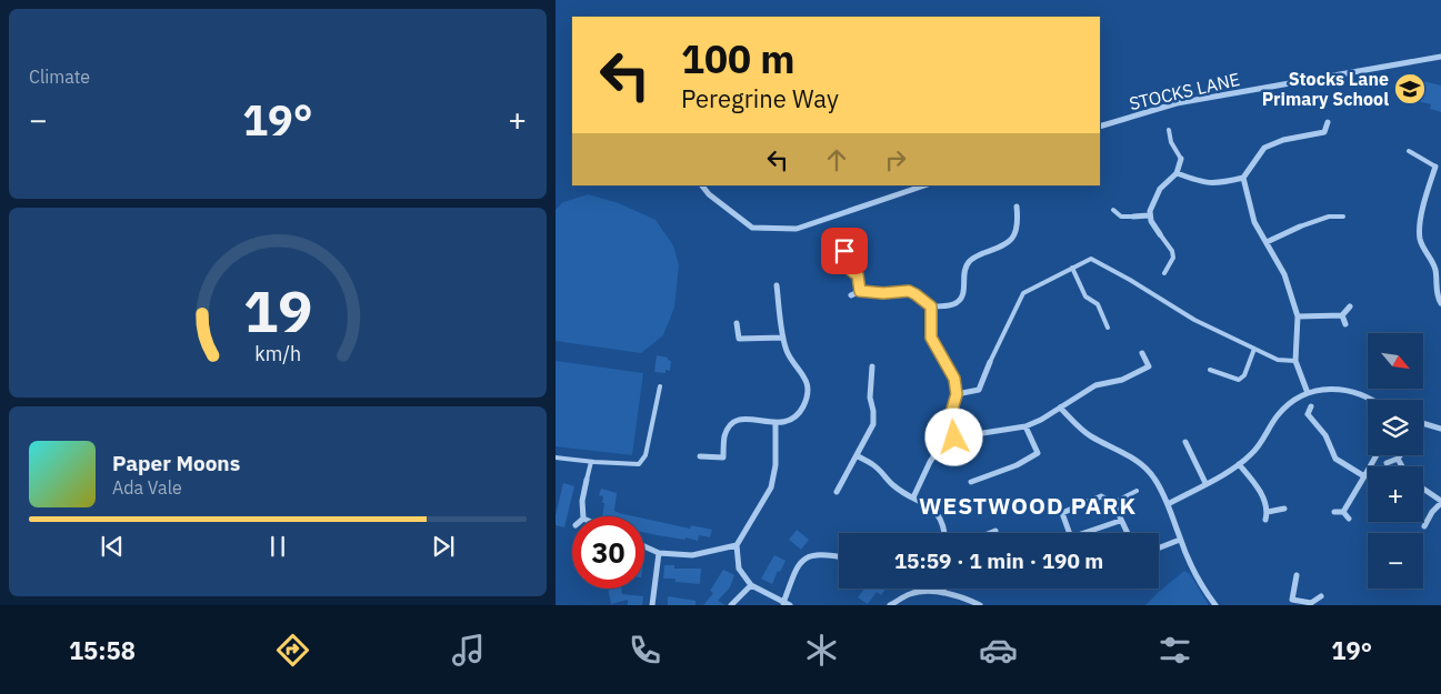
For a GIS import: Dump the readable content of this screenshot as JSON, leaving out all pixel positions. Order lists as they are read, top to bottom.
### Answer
{
  "streets": {
    "street": ["STOCKS LANE"]
  },
  "districts": ["WESTWOOD PARK"],
  "places": {
    "school or university": ["Stocks Lane Primary School"]
  },
  "north": "bottom right",
  "page": {
    "tile": "Climate",
    "turn": ["100 m", "Peregrine Way"],
    "heat": ["−", "19°", "+"],
    "map_buttons": ["+", "−"],
    "song": ["Paper Moons", "Ada Vale"],
    "limit": "30",
    "trip": "15:59 · 1 min · 190 m",
    "tabs": ["15:58", "19°"],
    "gauge": ["19", "km/h"]
  }
}
